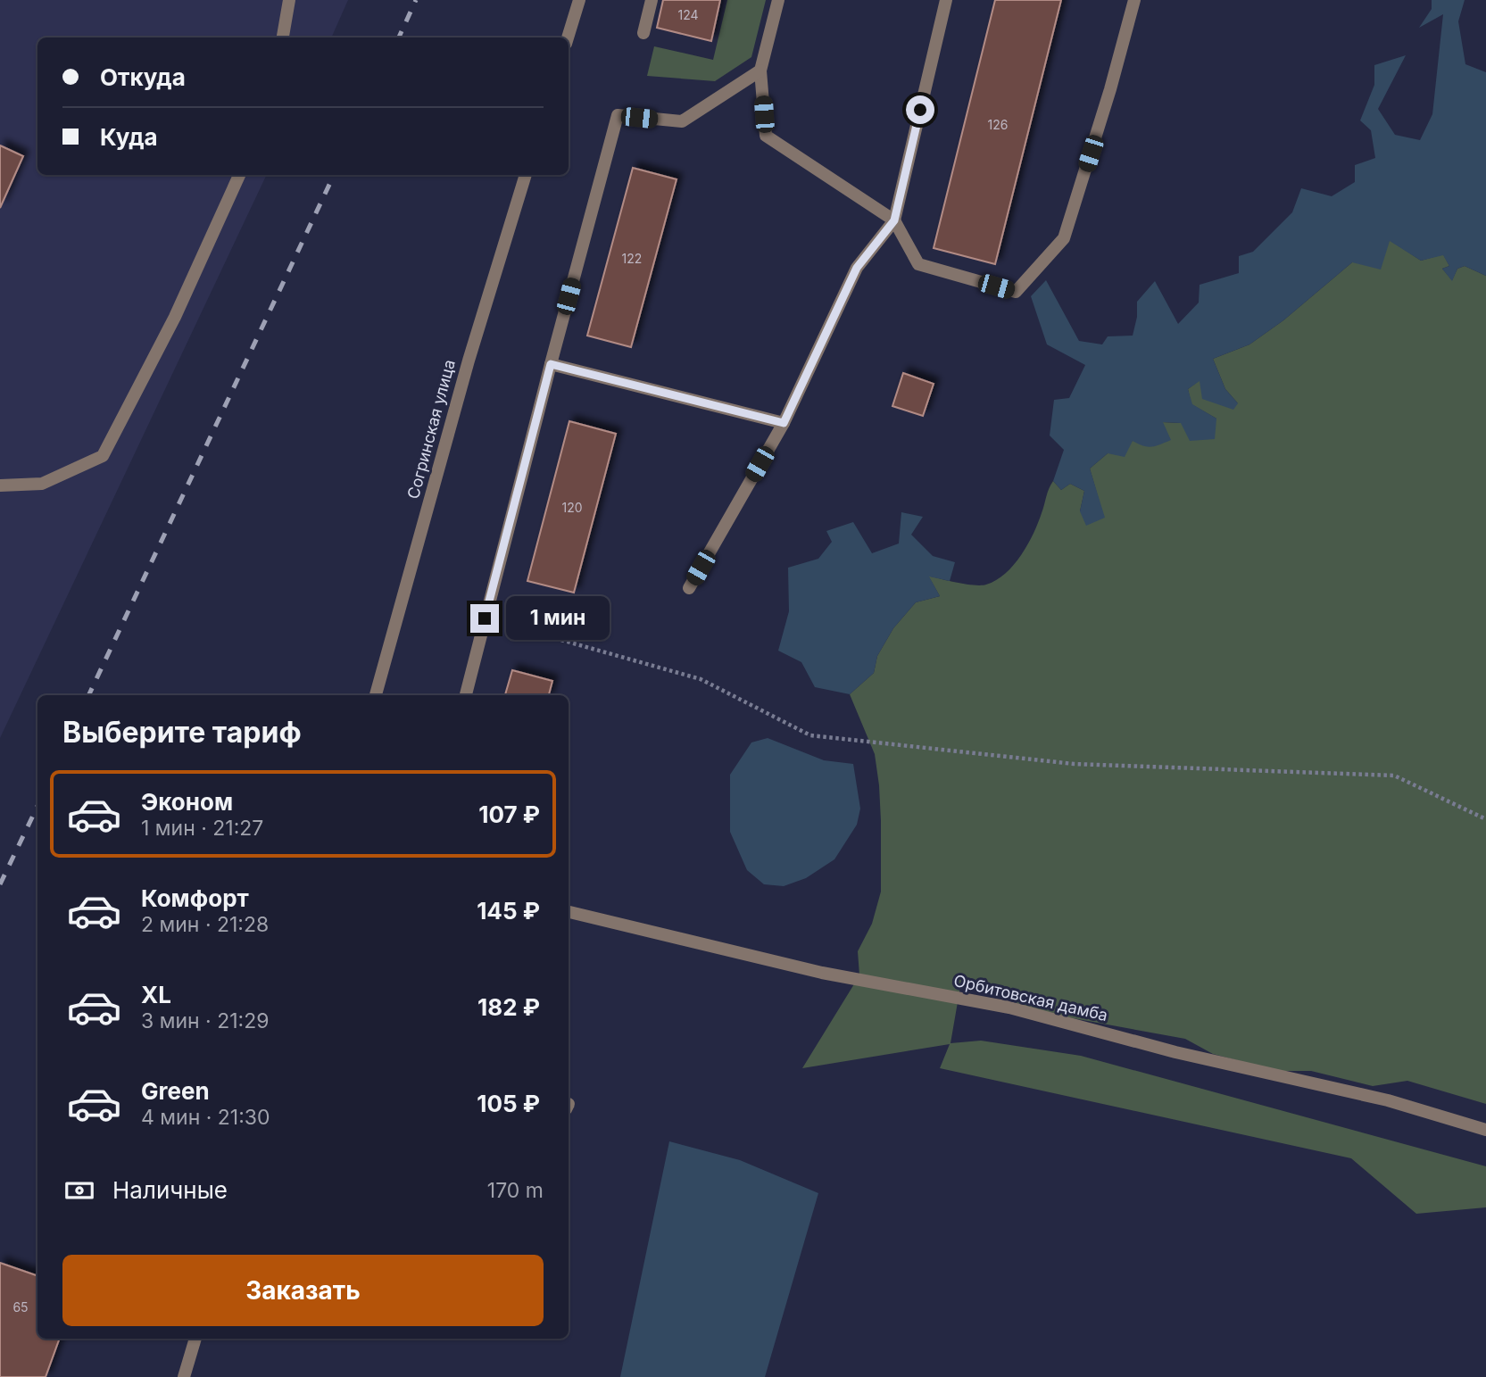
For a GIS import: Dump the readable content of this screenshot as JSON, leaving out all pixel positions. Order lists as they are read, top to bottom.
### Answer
{
  "streets": {
    "street": ["Согринская улица", "Орбитовская дамба"]
  },
  "house_numbers": [
    "124",
    "126",
    "122",
    "120",
    "65"
  ],
  "page": {
    "banner": ["Откуда", "Куда"],
    "bubble": "1 мин",
    "heading": "Выберите тариф",
    "list": [
      {
        "name": "Эконом",
        "note": "1 мин · 21:27",
        "value": "107 ₽"
      },
      {
        "name": "Комфорт",
        "note": "2 мин · 21:28",
        "value": "145 ₽"
      },
      {
        "name": "XL",
        "note": "3 мин · 21:29",
        "value": "182 ₽"
      },
      {
        "name": "Green",
        "note": "4 мин · 21:30",
        "value": "105 ₽"
      }
    ],
    "pay": ["Наличные", "170 m"],
    "buttons": "Заказать"
  }
}
